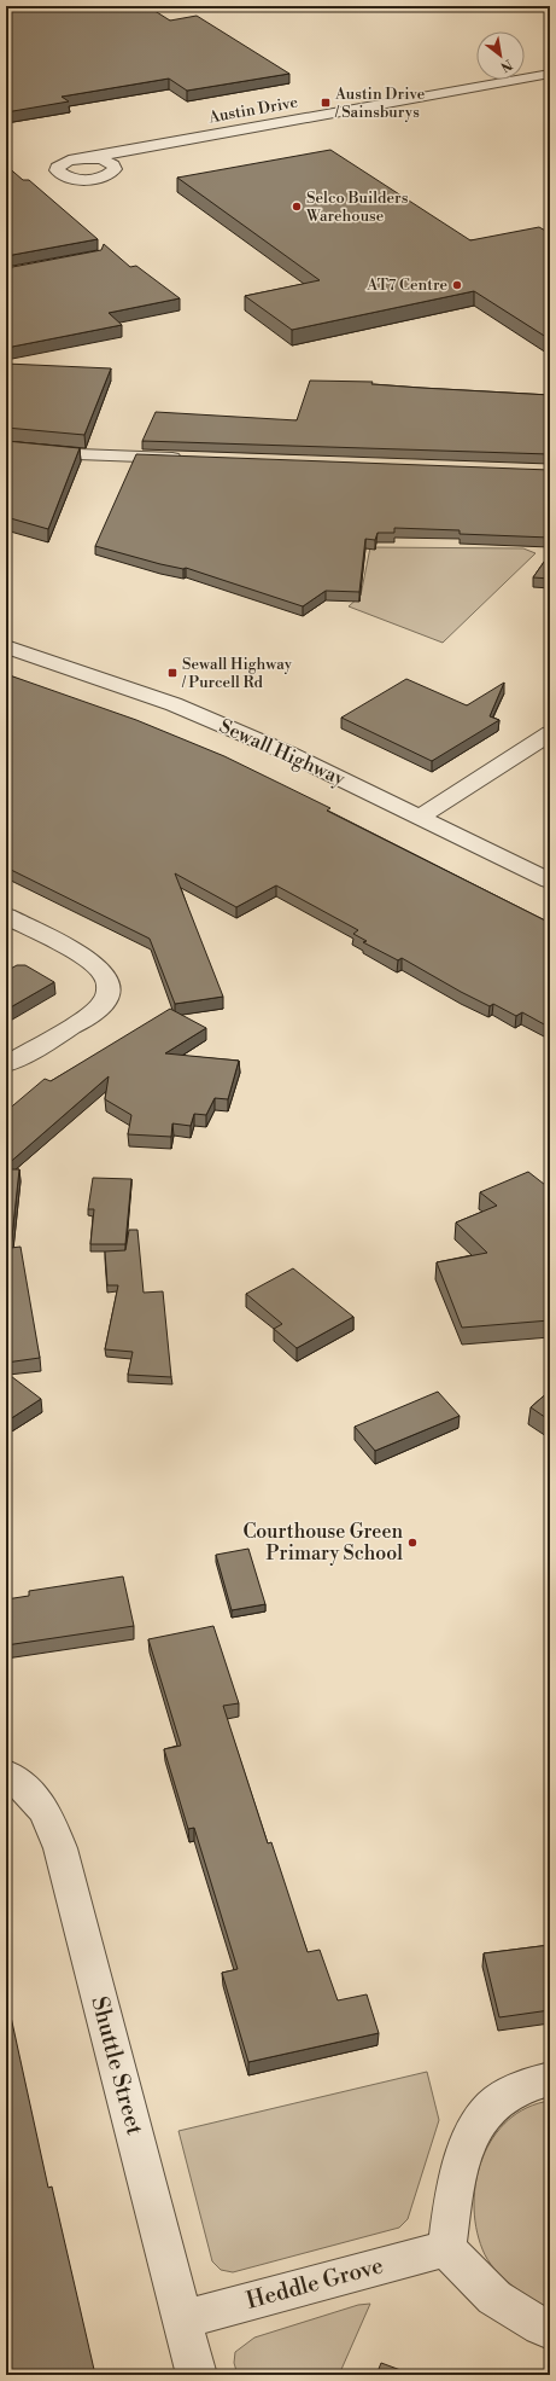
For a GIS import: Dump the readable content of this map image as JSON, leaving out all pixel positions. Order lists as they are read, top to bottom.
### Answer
{
  "streets": {
    "street": [
      "Austin Drive",
      "Sewall Highway",
      "Shuttle Street",
      "Heddle Grove"
    ]
  },
  "crossings": [
    ["Shuttle Street", "Heddle Grove"]
  ],
  "places": {
    "transit": ["Austin Drive / Sainsburys", "Sewall Highway / Purcell Rd"],
    "other": ["Selco Builders Warehouse", "AT7 Centre", "Courthouse Green Primary School"]
  },
  "north": "bottom right"
}
